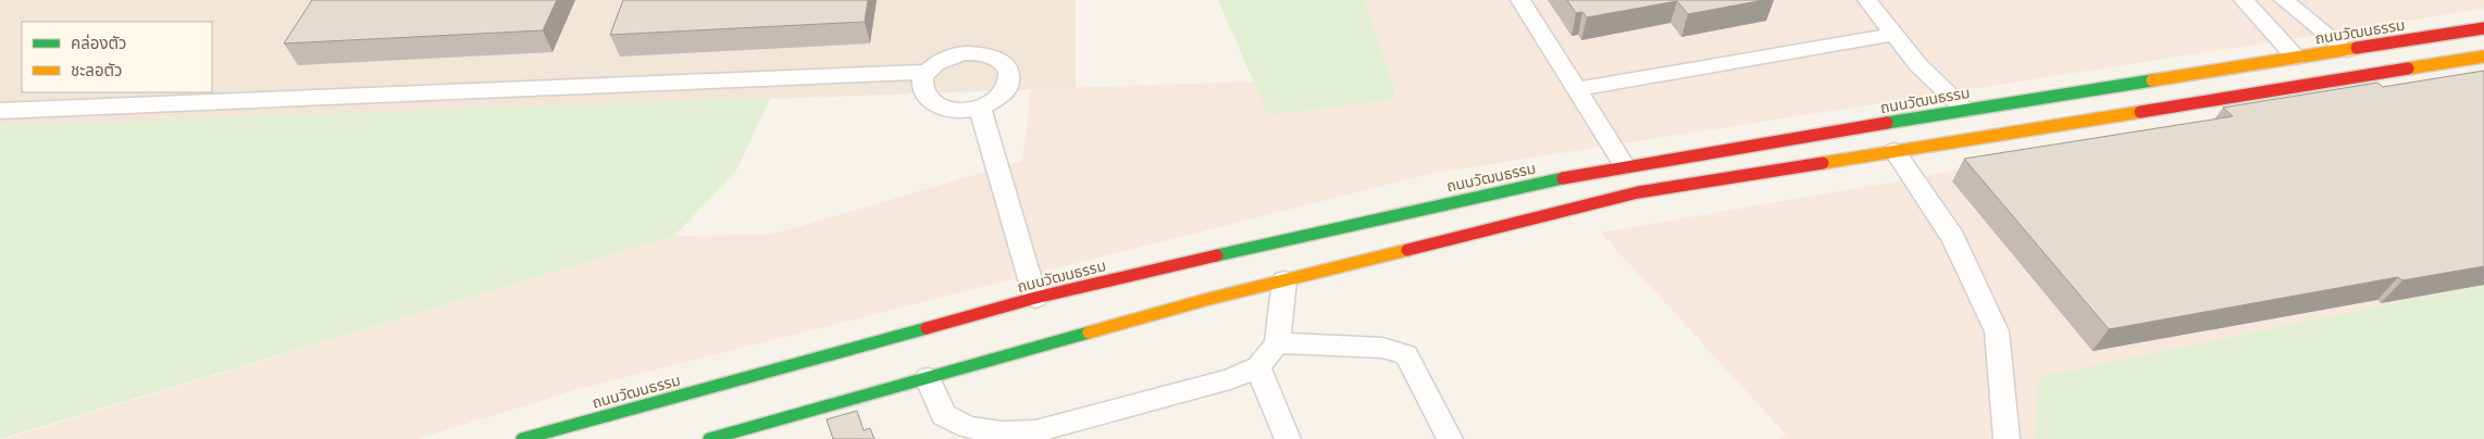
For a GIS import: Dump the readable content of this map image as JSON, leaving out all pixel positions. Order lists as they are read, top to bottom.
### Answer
{
  "streets": {
    "street": ["ถนนวัฒนธรรม"]
  },
  "legend": ["คล่องตัว", "ชะลอตัว"]
}
